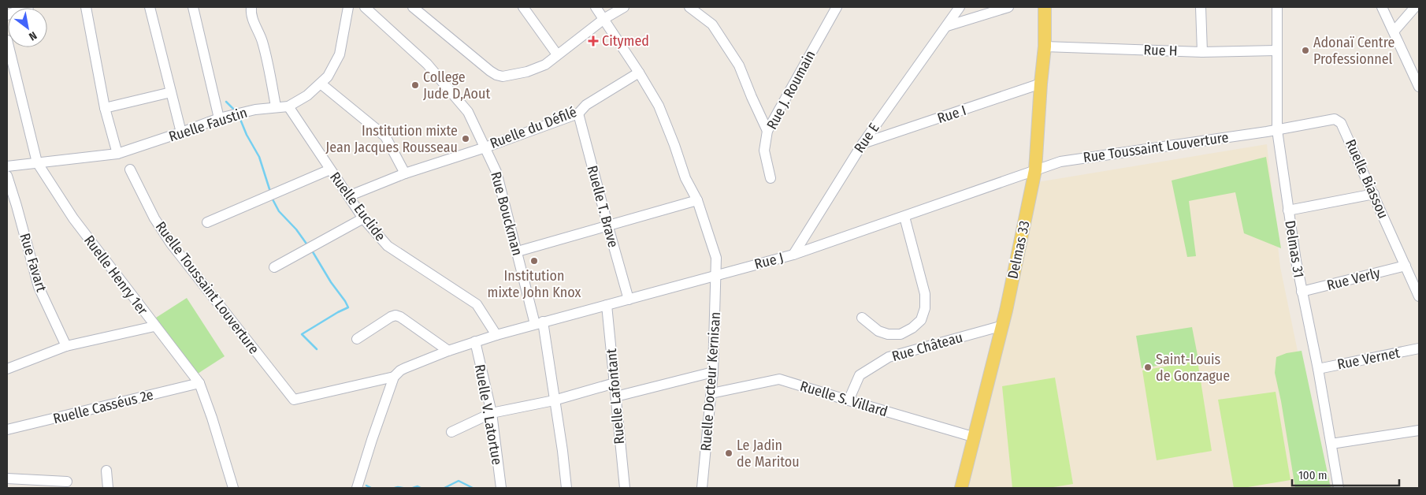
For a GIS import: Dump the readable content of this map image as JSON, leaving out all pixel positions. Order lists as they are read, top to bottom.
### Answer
{
  "streets": {
    "main road": ["Delmas 33"],
    "street": [
      "Rue H",
      "Rue J. Roumain",
      "Rue I",
      "Ruelle Faustin",
      "Ruelle du Défilé",
      "Rue E",
      "Rue Toussaint Louverture",
      "Ruelle Biassou",
      "Ruelle Euclide",
      "Ruelle T. Brave",
      "Rue Bouckman",
      "Delmas 31",
      "Rue J",
      "Rue Favart",
      "Ruelle Henry 1er",
      "Rue Verly",
      "Ruelle Toussaint Louverture",
      "Rue Château",
      "Rue Vernet",
      "Ruelle Docteur Kernisan",
      "Ruelle Lafontant",
      "Ruelle S. Villard",
      "Ruelle Casséus 2e",
      "Ruelle V. Latortue"
    ]
  },
  "crossings": [
    ["Rue H", "Delmas 31"],
    ["Rue H", "Delmas 33"],
    ["Rue I", "Rue E"],
    ["Rue I", "Delmas 33"],
    ["Ruelle Faustin", "Ruelle Euclide"],
    ["Ruelle Faustin", "Ruelle Henry 1er"],
    ["Ruelle du Défilé", "Ruelle Euclide"],
    ["Ruelle du Défilé", "Ruelle T. Brave"],
    ["Ruelle du Défilé", "Rue Bouckman"],
    ["Rue E", "Rue J"],
    ["Rue Toussaint Louverture", "Ruelle Biassou"],
    ["Rue Toussaint Louverture", "Delmas 31"],
    ["Rue Toussaint Louverture", "Delmas 33"],
    ["Rue Toussaint Louverture", "Rue J"],
    ["Ruelle Biassou", "Delmas 31"],
    ["Ruelle Biassou", "Rue Verly"],
    ["Ruelle Euclide", "Rue J"],
    ["Ruelle T. Brave", "Rue J"],
    ["Rue Bouckman", "Rue J"],
    ["Delmas 31", "Rue Verly"],
    ["Delmas 31", "Rue Vernet"],
    ["Delmas 33", "Rue J"],
    ["Delmas 33", "Rue Château"],
    ["Delmas 33", "Ruelle S. Villard"],
    ["Rue J", "Ruelle Docteur Kernisan"],
    ["Rue J", "Ruelle Lafontant"],
    ["Ruelle Henry 1er", "Ruelle Casséus 2e"],
    ["Rue Château", "Ruelle S. Villard"],
    ["Ruelle Docteur Kernisan", "Ruelle S. Villard"]
  ],
  "places": {
    "health": ["Citymed"],
    "other": [
      "Adonaï Centre Professionnel",
      "College Jude D,Aout",
      "Institution mixte Jean Jacques Rousseau",
      "Institution mixte John Knox",
      "Saint-Louis de Gonzague",
      "Le Jadin de Maritou"
    ]
  },
  "scale_bar": "100 m",
  "north": "bottom right"
}
